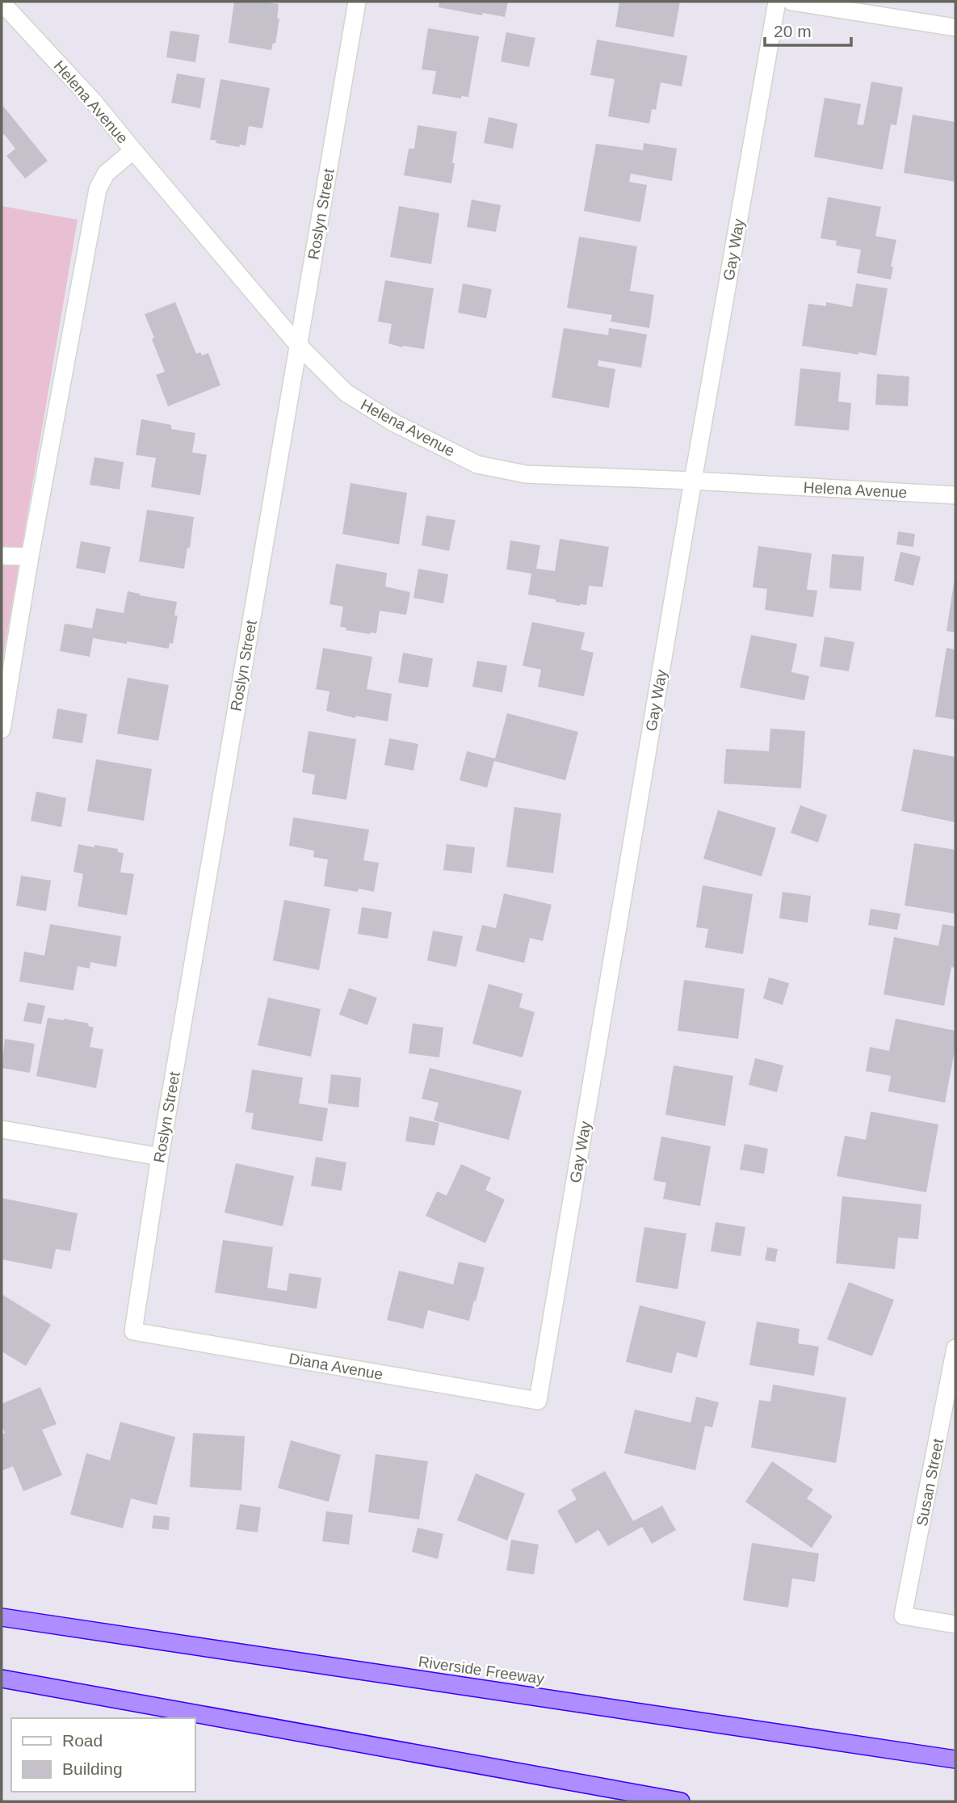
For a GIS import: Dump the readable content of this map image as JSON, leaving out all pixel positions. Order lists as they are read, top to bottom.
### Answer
{
  "streets": {
    "highway": ["Riverside Freeway"],
    "street": [
      "Helena Avenue",
      "Roslyn Street",
      "Gay Way",
      "Diana Avenue",
      "Susan Street"
    ]
  },
  "crossings": [
    ["Helena Avenue", "Roslyn Street"],
    ["Helena Avenue", "Gay Way"],
    ["Roslyn Street", "Diana Avenue"],
    ["Gay Way", "Diana Avenue"]
  ],
  "legend": ["Road", "Building"],
  "scale_bar": "20 m"
}
